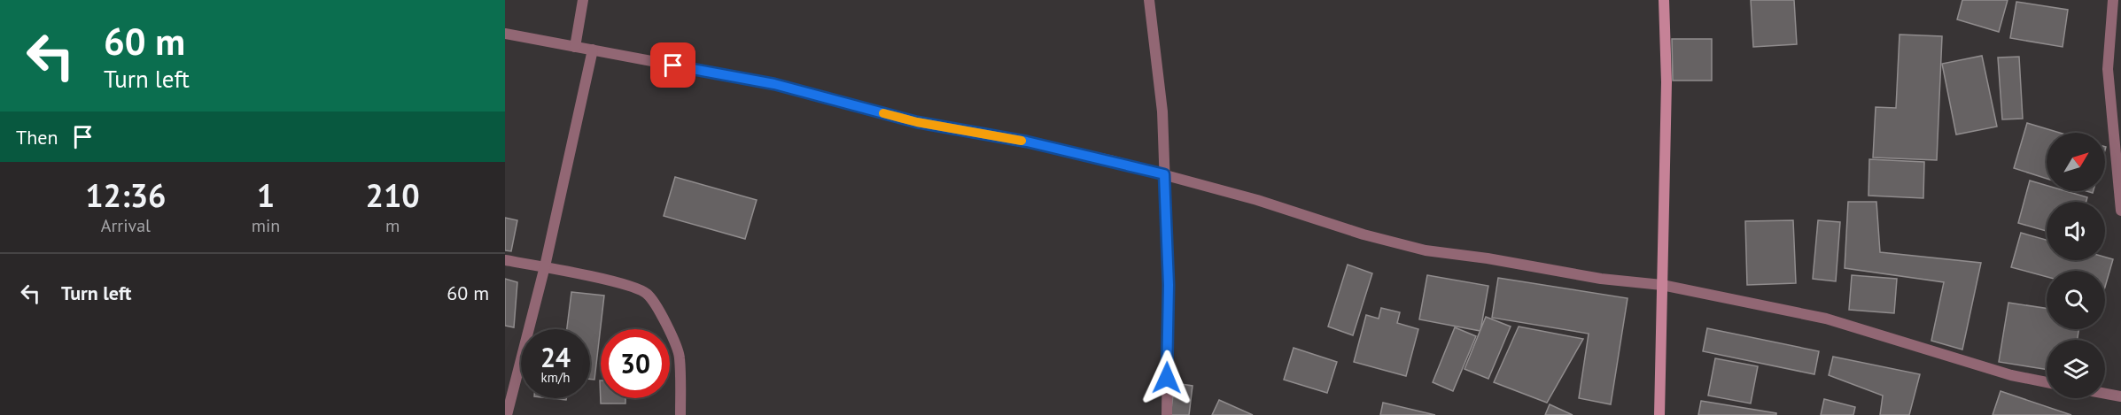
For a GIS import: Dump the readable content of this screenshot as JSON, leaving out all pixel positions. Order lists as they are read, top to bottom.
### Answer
{
  "north": "top right",
  "page": {
    "turn": ["60 m", "Turn left"],
    "then": "Then",
    "eta": [
      "12:36",
      "Arrival",
      "1",
      "min",
      "210",
      "m"
    ],
    "list": [
      {
        "name": "Turn left",
        "value": "60 m"
      }
    ],
    "speed": "24 km/h",
    "limit": "30"
  }
}
